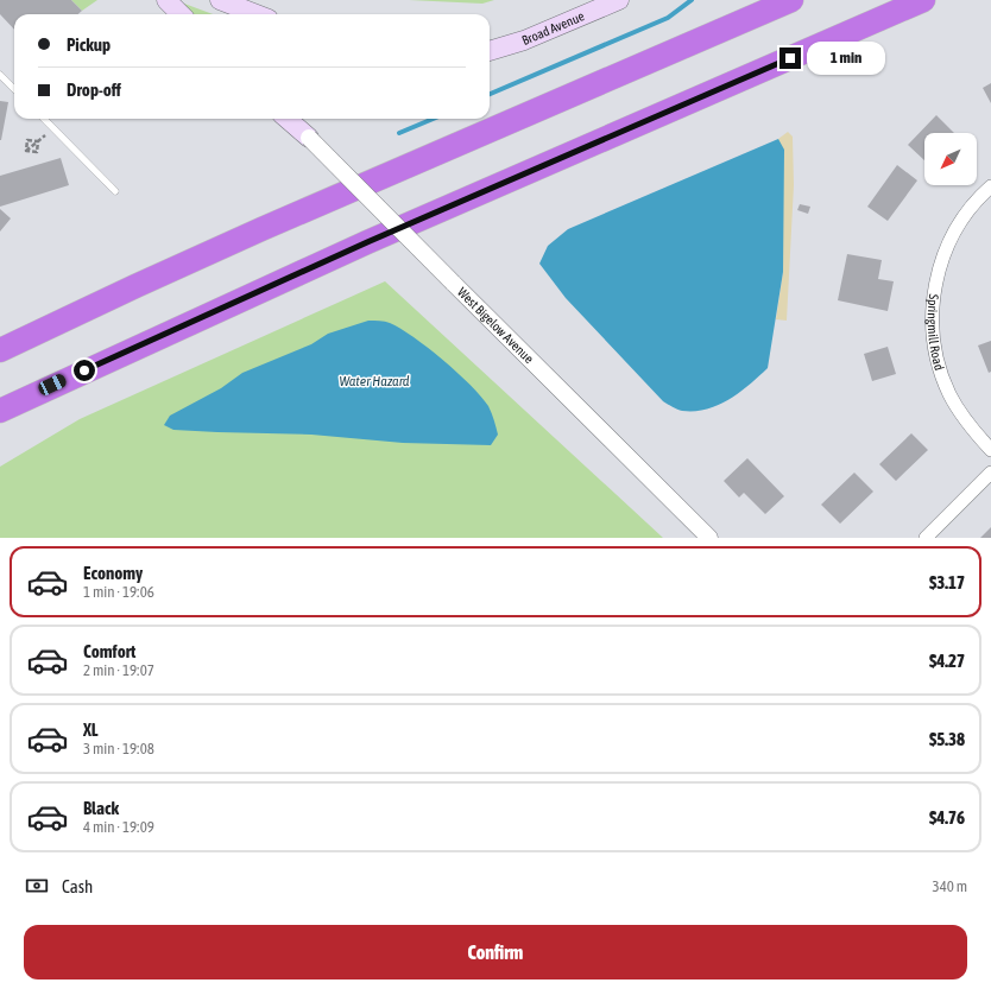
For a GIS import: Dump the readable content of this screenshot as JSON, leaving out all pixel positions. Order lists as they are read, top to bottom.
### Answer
{
  "streets": {
    "main road": ["Broad Avenue", "West Bigelow Avenue"],
    "street": ["Springmill Road"]
  },
  "water": ["Water Hazard"],
  "north": "bottom left",
  "page": {
    "banner": ["Pickup", "Drop-off"],
    "bubble": "1 min",
    "list": [
      {
        "name": "Economy",
        "note": "1 min · 19:06",
        "value": "$3.17"
      },
      {
        "name": "Comfort",
        "note": "2 min · 19:07",
        "value": "$4.27"
      },
      {
        "name": "XL",
        "note": "3 min · 19:08",
        "value": "$5.38"
      },
      {
        "name": "Black",
        "note": "4 min · 19:09",
        "value": "$4.76"
      }
    ],
    "pay": ["Cash", "340 m"],
    "buttons": "Confirm"
  }
}
